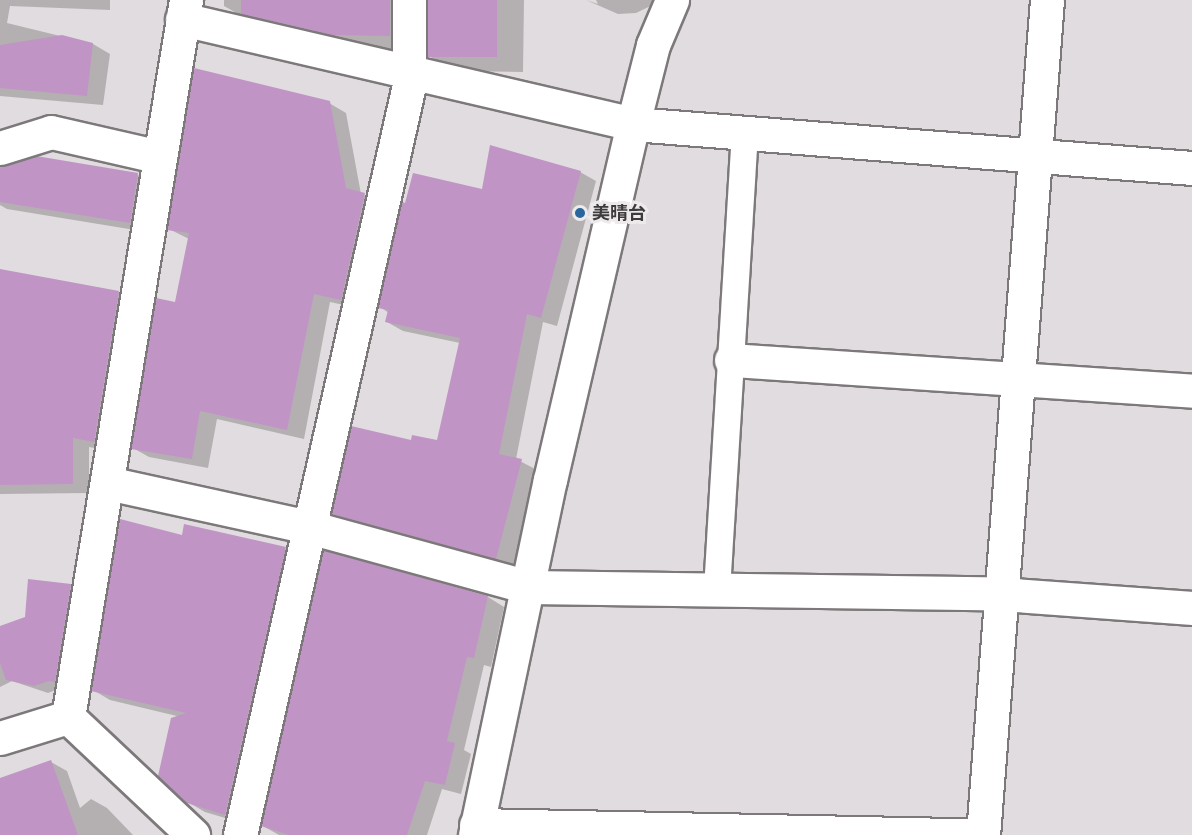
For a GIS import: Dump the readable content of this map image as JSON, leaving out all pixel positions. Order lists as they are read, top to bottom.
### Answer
{
  "places": ["美晴台"]
}
